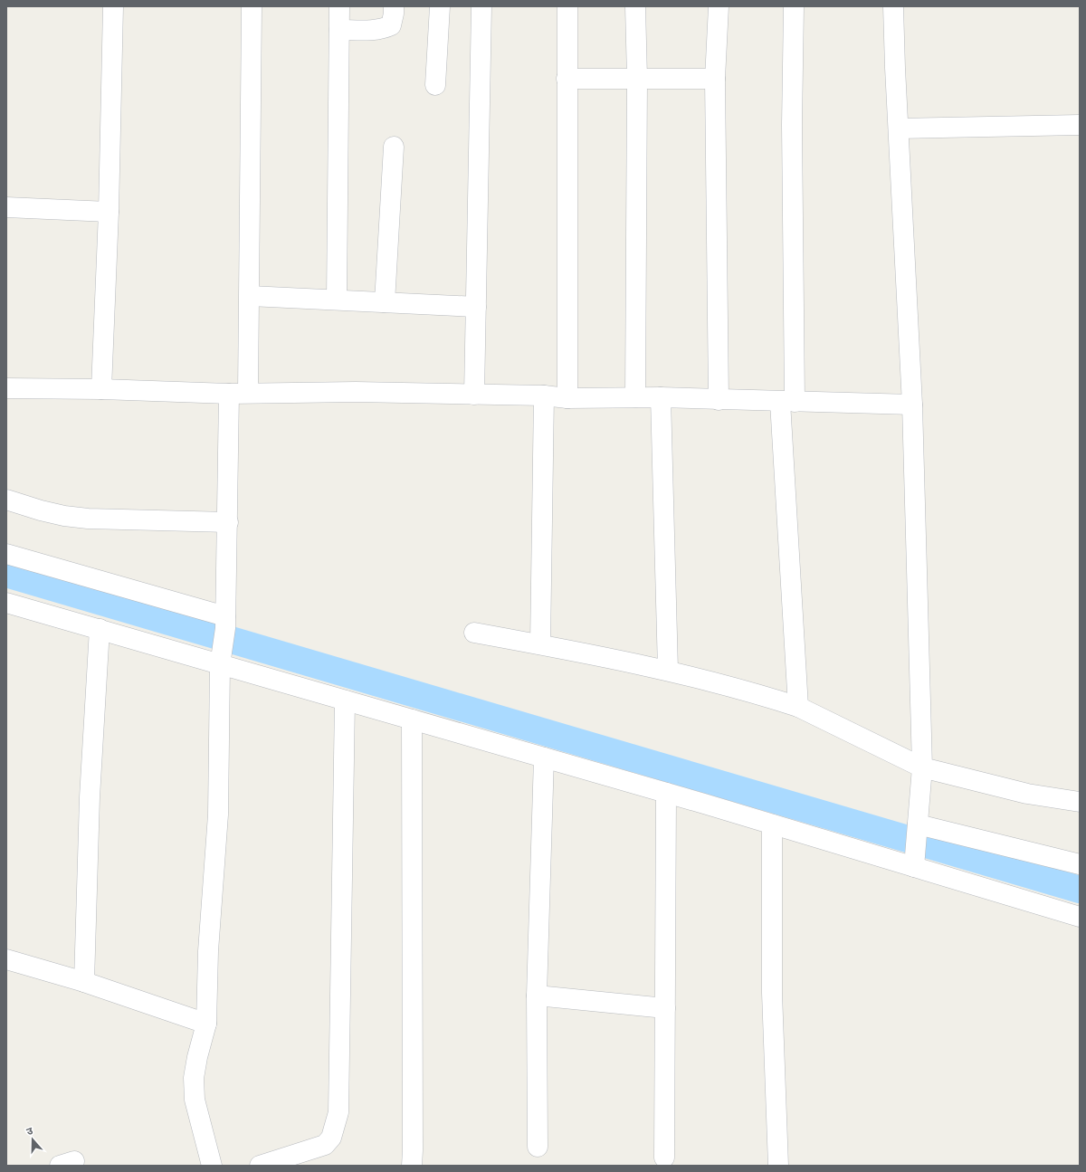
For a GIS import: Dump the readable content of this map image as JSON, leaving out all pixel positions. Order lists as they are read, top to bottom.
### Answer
{
  "north": "top"
}
